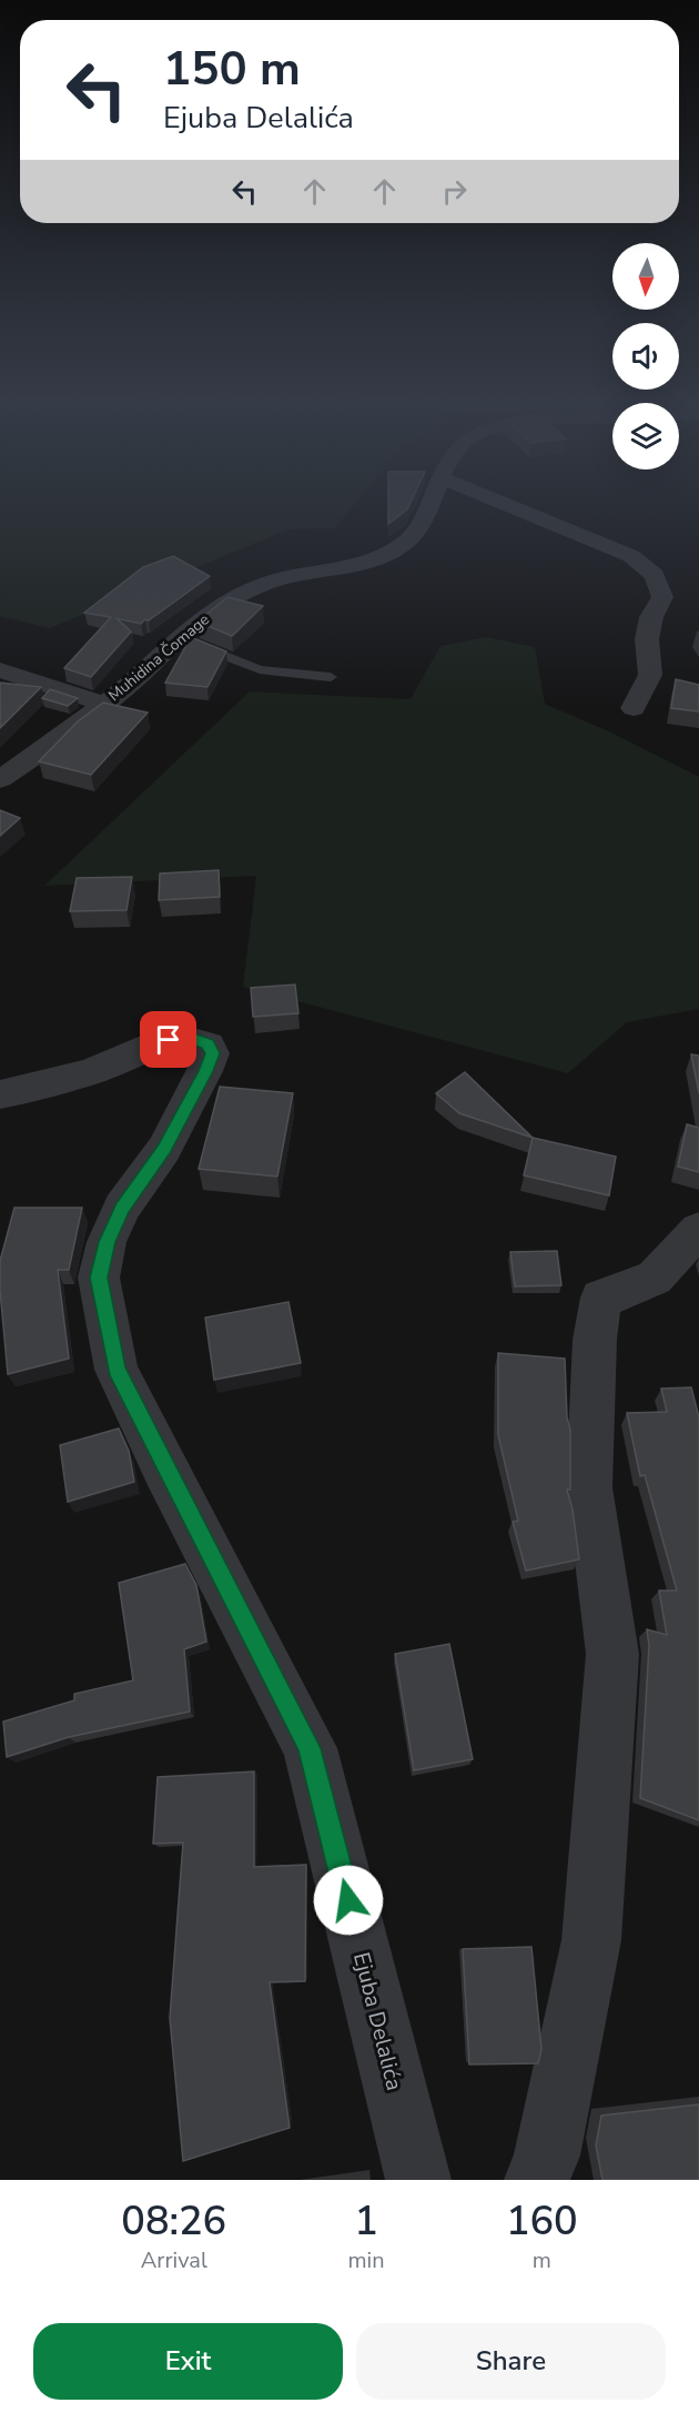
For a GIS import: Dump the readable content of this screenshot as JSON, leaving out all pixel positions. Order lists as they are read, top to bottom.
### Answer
{
  "streets": {
    "street": ["Muhidina Čomage", "Ejuba Delalića"]
  },
  "north": "bottom",
  "page": {
    "turn": ["150 m", "Ejuba Delalića"],
    "eta": [
      "08:26",
      "Arrival",
      "1",
      "min",
      "160",
      "m"
    ],
    "buttons": ["Exit", "Share"]
  }
}
